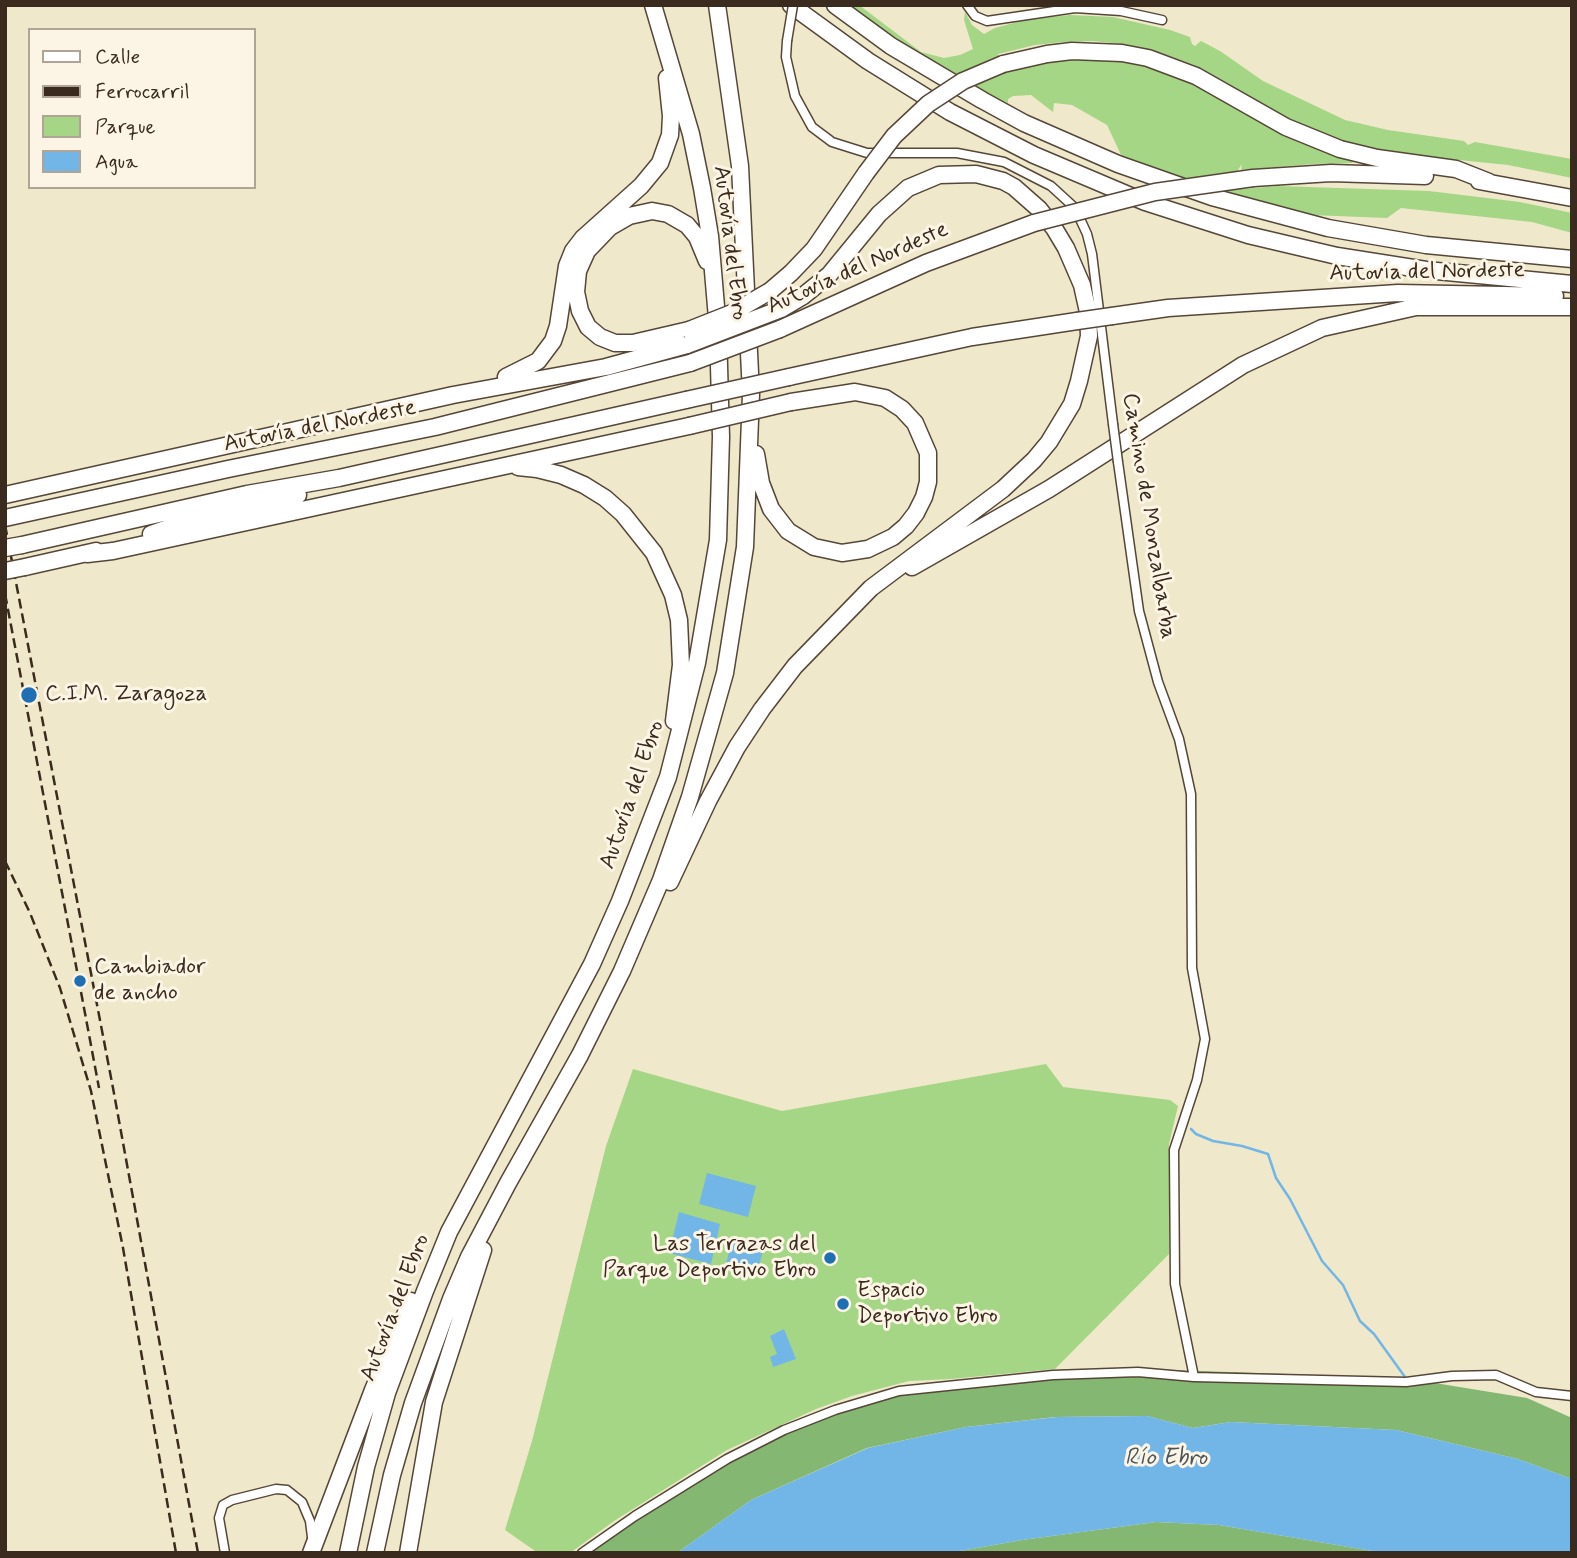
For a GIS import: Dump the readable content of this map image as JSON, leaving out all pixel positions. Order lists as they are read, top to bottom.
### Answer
{
  "streets": {
    "highway": ["Autovía del Ebro", "Autovía del Nordeste"],
    "street": ["Camino de Monzalbarba"]
  },
  "water": ["Río Ebro"],
  "places": [
    "C.I.M. Zaragoza",
    "Cambiador de ancho",
    "Las Terrazas del Parque Deportivo Ebro",
    "Espacio Deportivo Ebro"
  ],
  "legend": [
    "Calle",
    "Ferrocarril",
    "Parque",
    "Agua"
  ]
}
